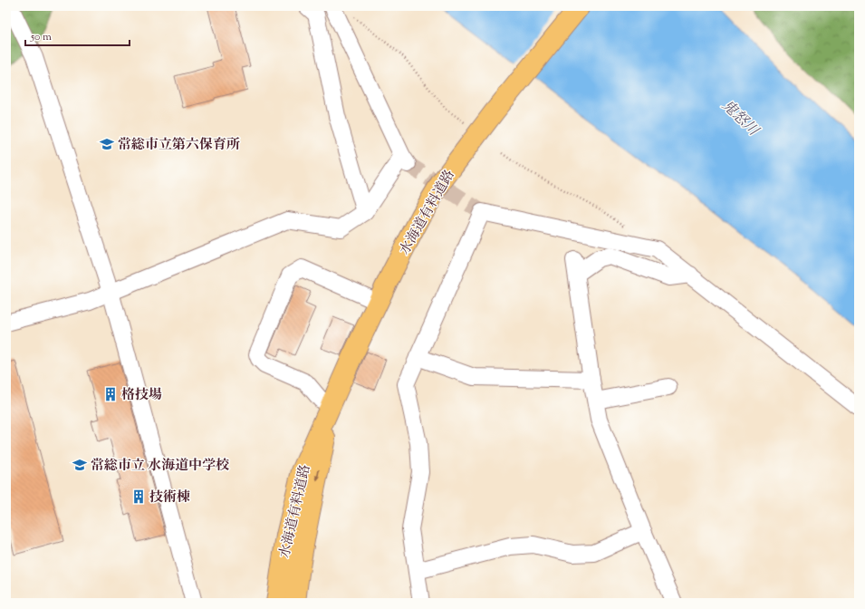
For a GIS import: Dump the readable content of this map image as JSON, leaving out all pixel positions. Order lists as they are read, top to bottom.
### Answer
{
  "streets": {
    "highway": ["水海道有料道路"]
  },
  "water": ["鬼怒川"],
  "places": {
    "school or university": ["常総市立第六保育所", "常総市立 水海道中学校"],
    "building": ["格技場", "技術棟"]
  },
  "scale_bar": "50 m"
}
